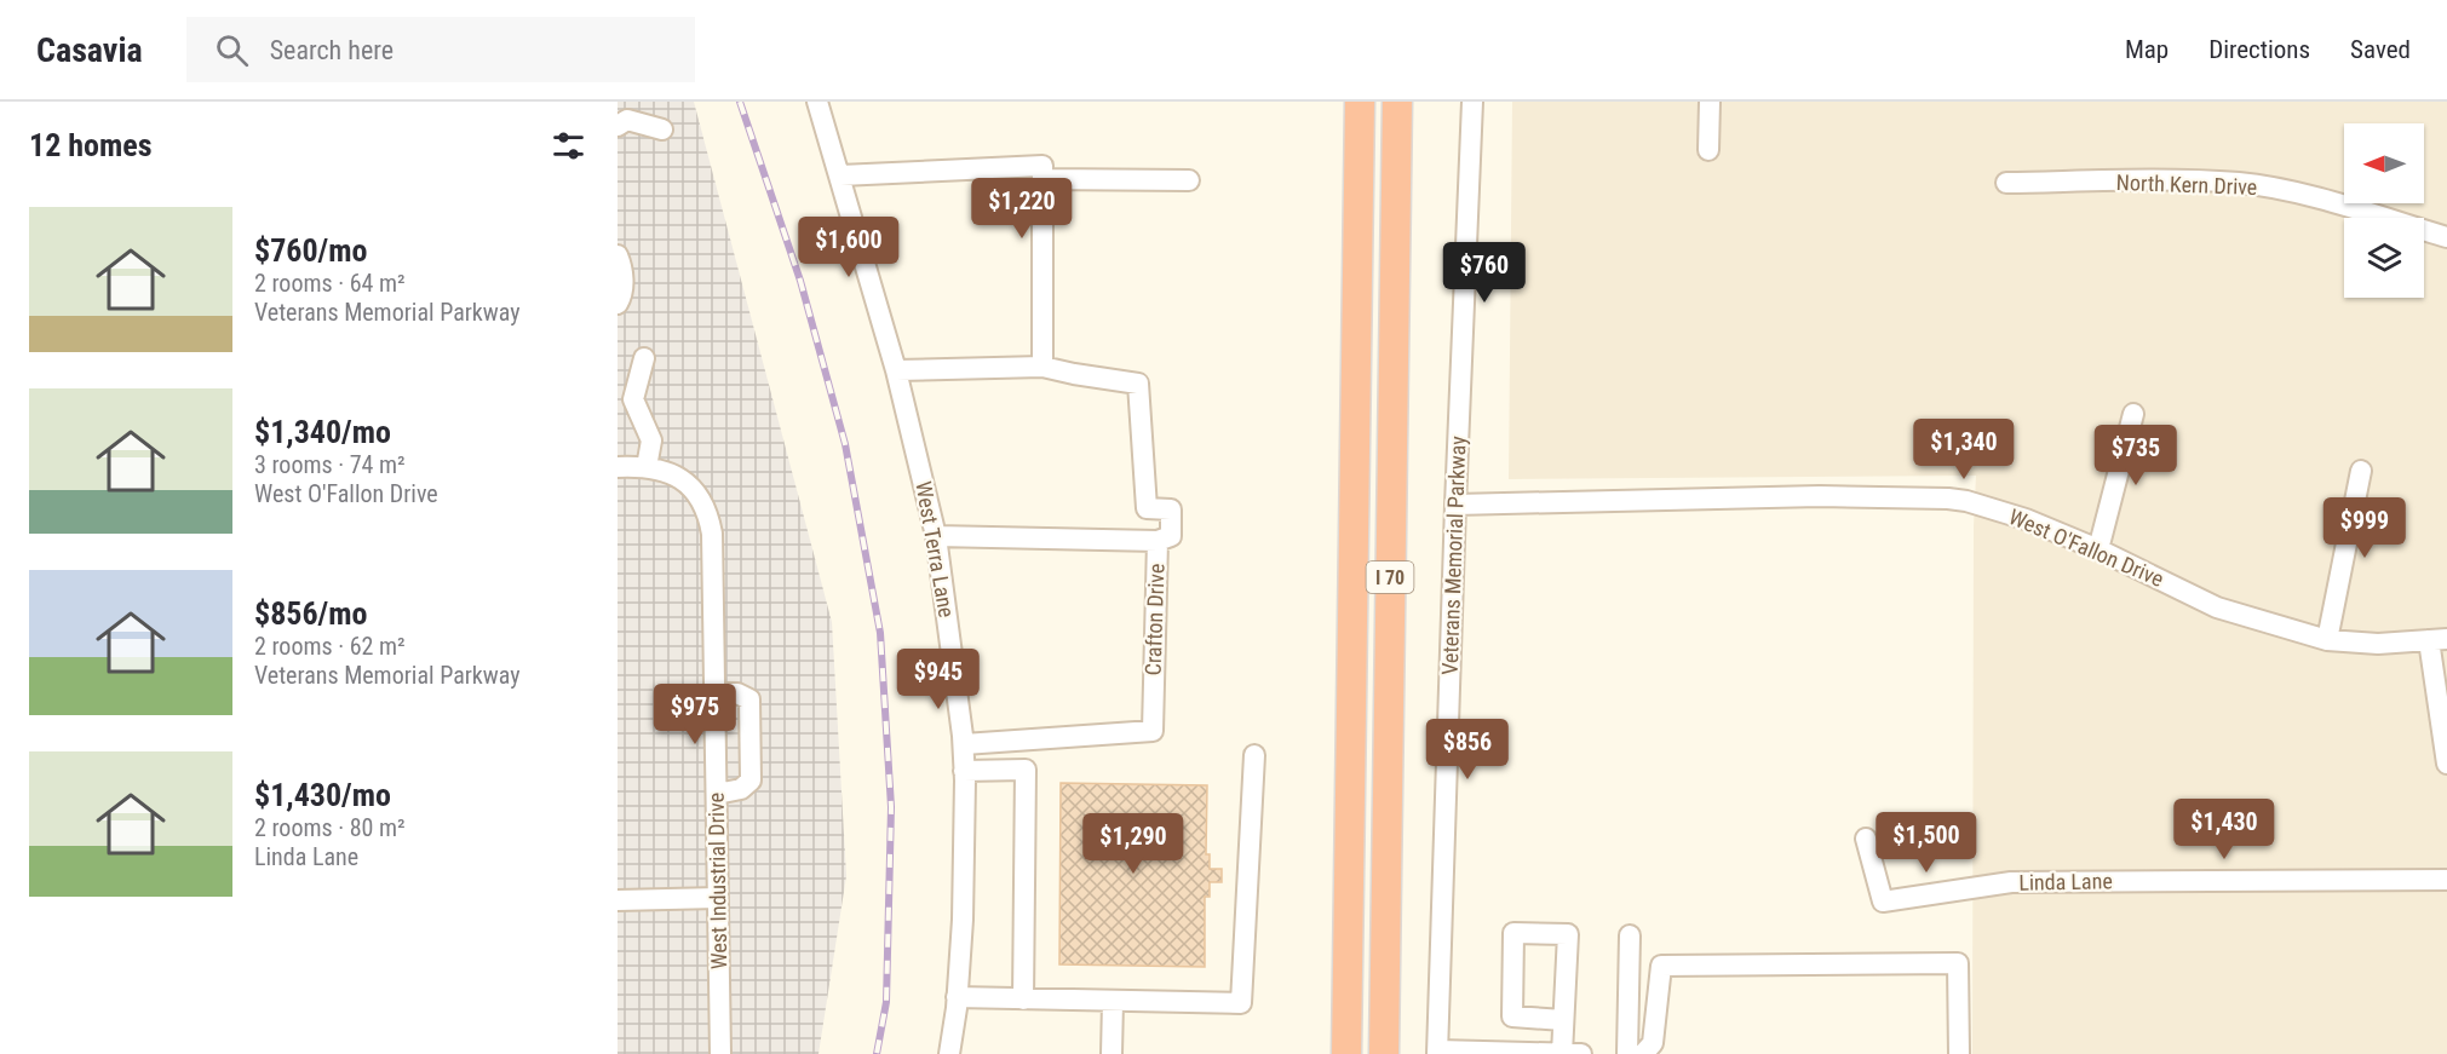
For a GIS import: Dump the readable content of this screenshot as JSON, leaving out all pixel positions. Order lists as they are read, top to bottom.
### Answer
{
  "streets": {
    "highway": ["I 70"],
    "street": [
      "North Kern Drive",
      "West O'Fallon Drive",
      "West Terra Lane",
      "Veterans Memorial Parkway",
      "Crafton Drive",
      "West Industrial Drive",
      "Linda Lane"
    ]
  },
  "crossings": [
    ["West O'Fallon Drive", "Veterans Memorial Parkway"],
    ["West Terra Lane", "Crafton Drive"]
  ],
  "north": "left",
  "page": {
    "header": "Casavia",
    "search": "Search here",
    "nav": ["Map", "Directions", "Saved"],
    "heading": "12 homes",
    "price": [
      "$1,220",
      "$1,600",
      "$760",
      "$1,340",
      "$735",
      "$999",
      "$945",
      "$975",
      "$856",
      "$1,430",
      "$1,500",
      "$1,290"
    ],
    "list": [
      {
        "name": "$760/mo",
        "note": "2 rooms · 64 m² · Veterans Memorial Parkway"
      },
      {
        "name": "$1,340/mo",
        "note": "3 rooms · 74 m² · West O'Fallon Drive"
      },
      {
        "name": "$856/mo",
        "note": "2 rooms · 62 m² · Veterans Memorial Parkway"
      },
      {
        "name": "$1,430/mo",
        "note": "2 rooms · 80 m² · Linda Lane"
      }
    ]
  }
}
